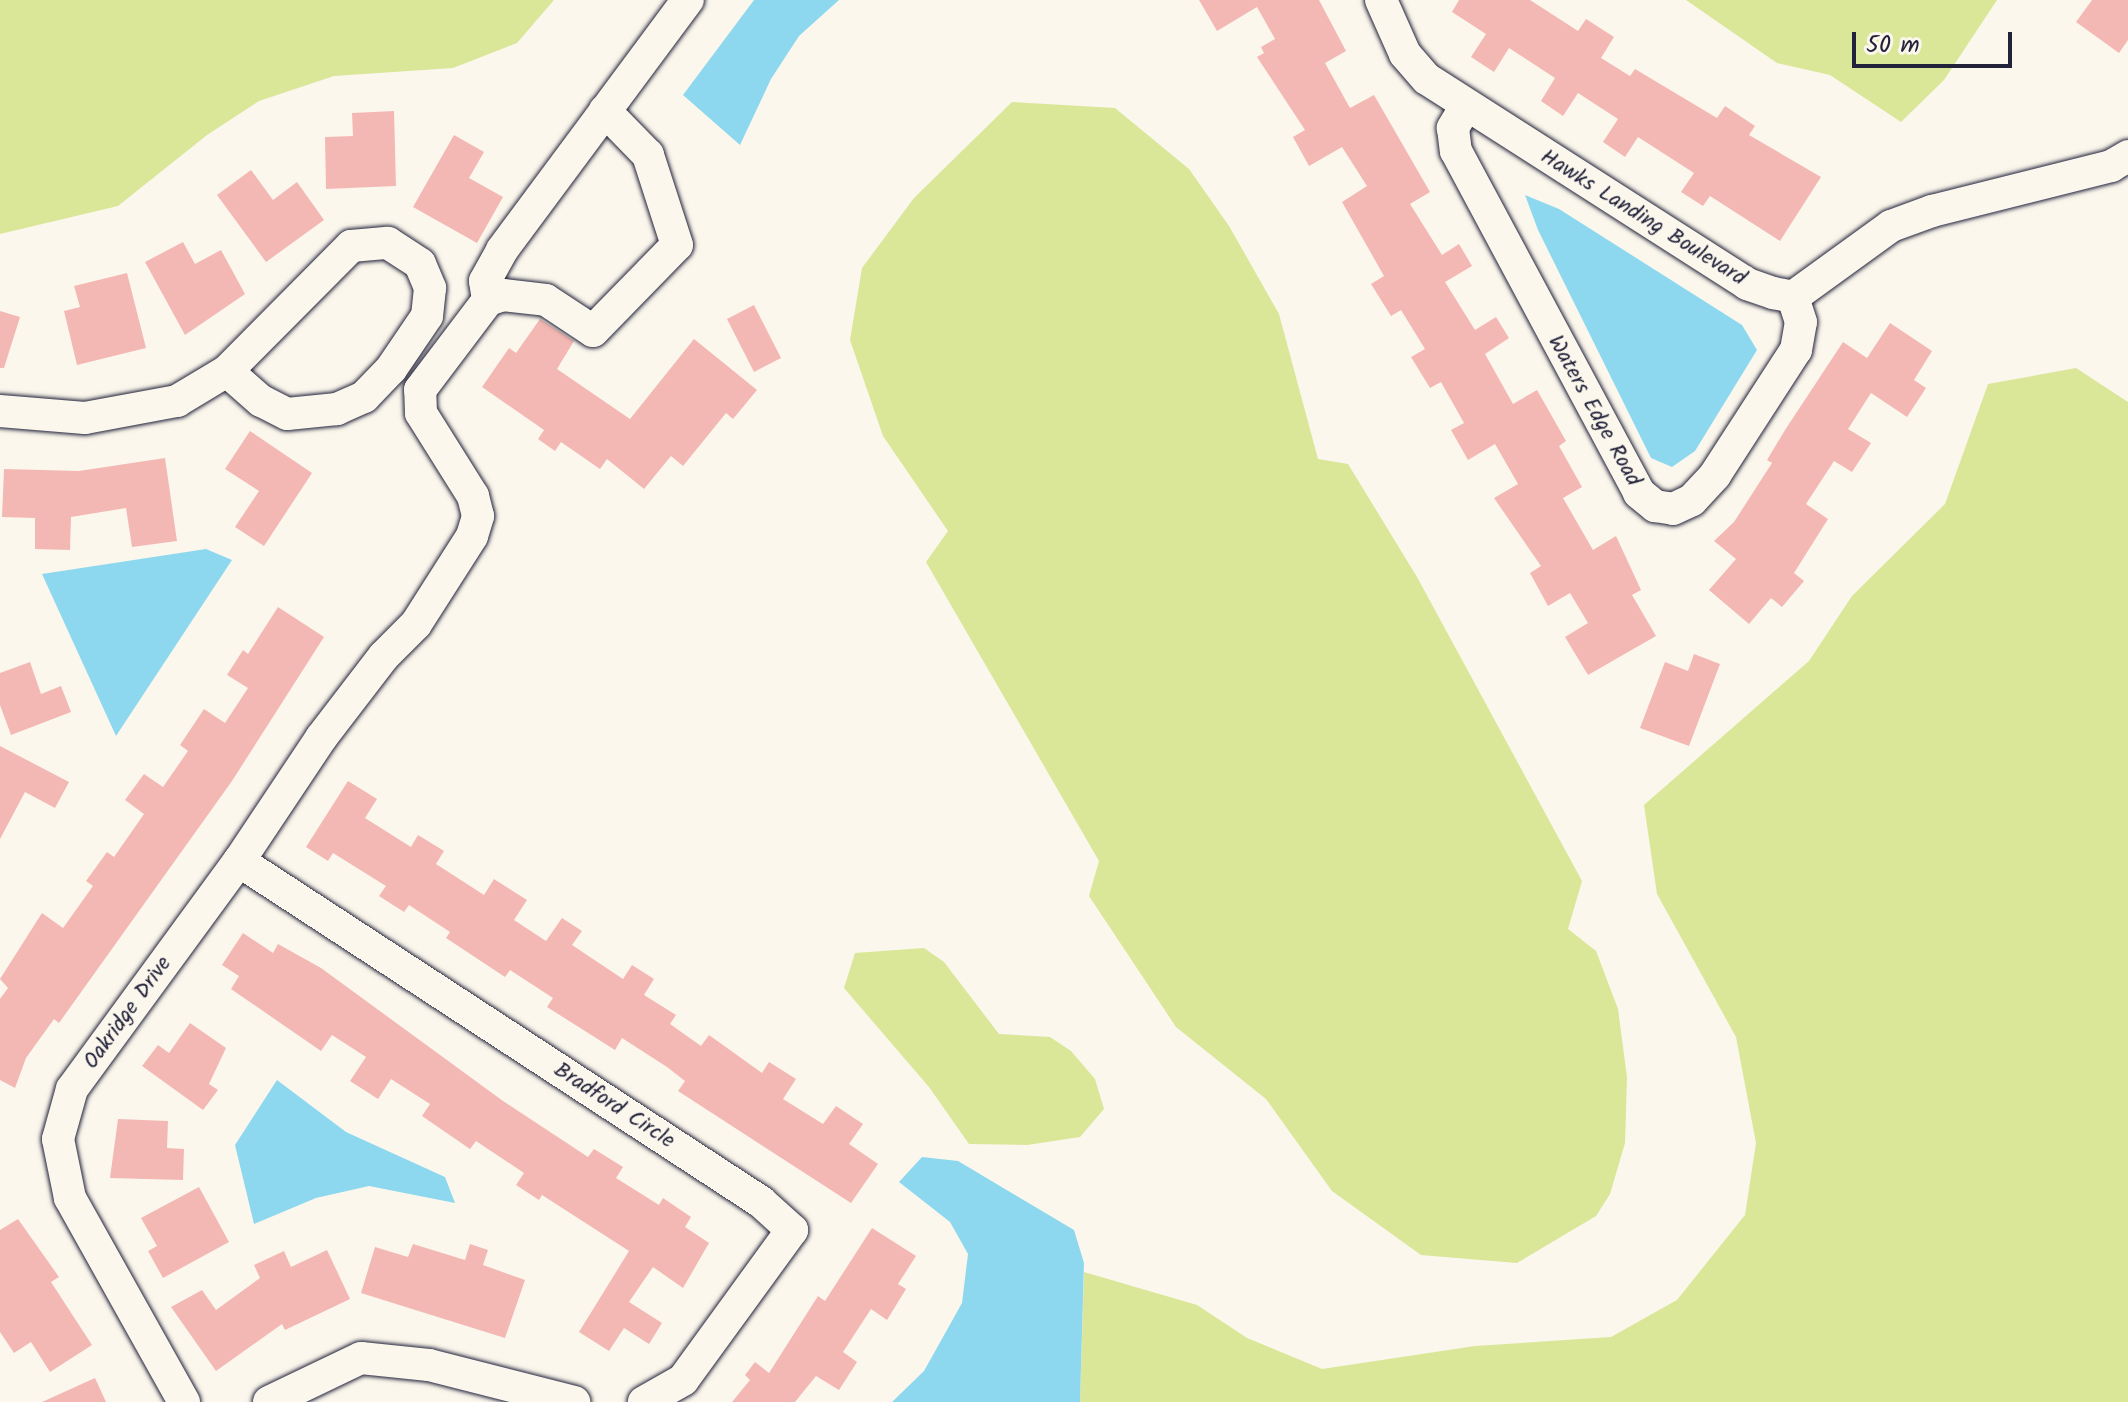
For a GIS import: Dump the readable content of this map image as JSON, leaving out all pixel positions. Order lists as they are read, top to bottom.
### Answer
{
  "streets": {
    "street": [
      "Hawks Landing Boulevard",
      "Waters Edge Road",
      "Oakridge Drive",
      "Bradford Circle"
    ]
  },
  "crossings": [
    ["Hawks Landing Boulevard", "Waters Edge Road"],
    ["Oakridge Drive", "Bradford Circle"]
  ],
  "scale_bar": "50 m"
}
